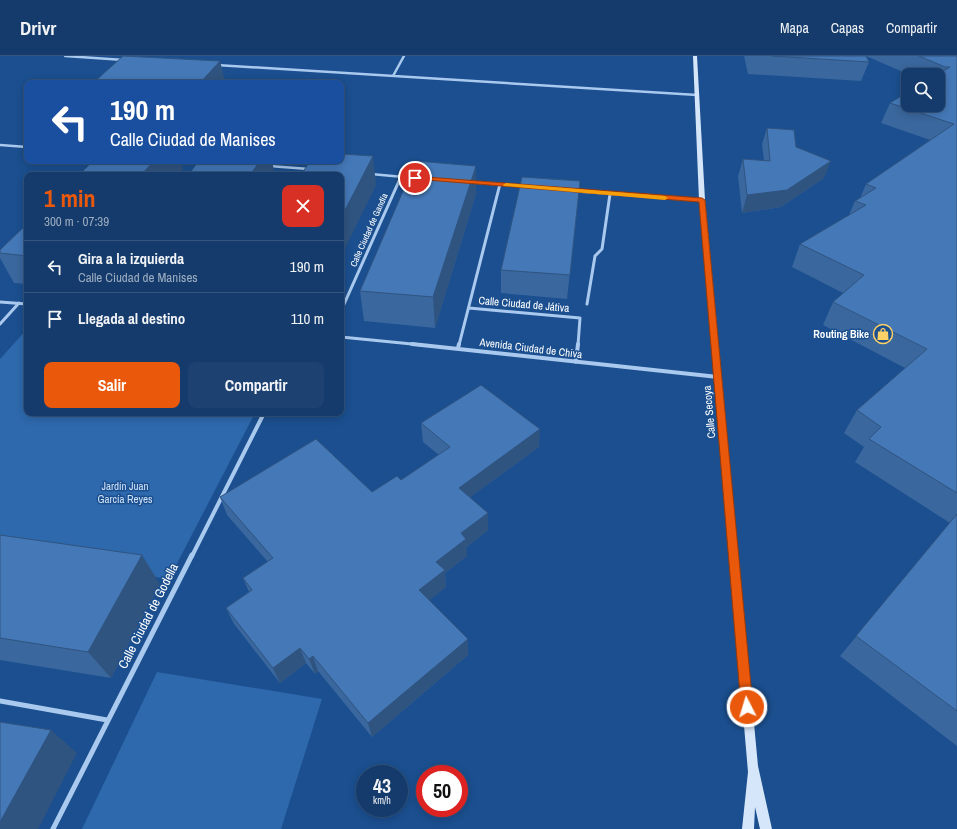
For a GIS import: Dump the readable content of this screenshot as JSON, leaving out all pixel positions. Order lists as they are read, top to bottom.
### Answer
{
  "streets": {
    "main road": ["Calle Secoya"],
    "street": [
      "Calle Ciudad de Gandía",
      "Calle Ciudad de Játiva",
      "Avenida Ciudad de Chiva",
      "Calle Ciudad de Godella"
    ]
  },
  "crossings": [
    ["Calle Ciudad de Játiva", "Avenida Ciudad de Chiva"],
    ["Avenida Ciudad de Chiva", "Calle Secoya"]
  ],
  "parks": ["Jardín Juan García Reyes"],
  "places": {
    "shop": ["Routing Bike"]
  },
  "page": {
    "header": "Drivr",
    "nav": ["Mapa", "Capas", "Compartir"],
    "turn": ["190 m", "Calle Ciudad de Manises"],
    "heading": ["1 min", "300 m · 07:39"],
    "list": [
      {
        "name": "Gira a la izquierda",
        "note": "Calle Ciudad de Manises",
        "value": "190 m"
      },
      {
        "name": "Llegada al destino",
        "value": "110 m"
      }
    ],
    "buttons": ["Salir", "Compartir"],
    "speed": "43 km/h",
    "limit": "50"
  }
}
